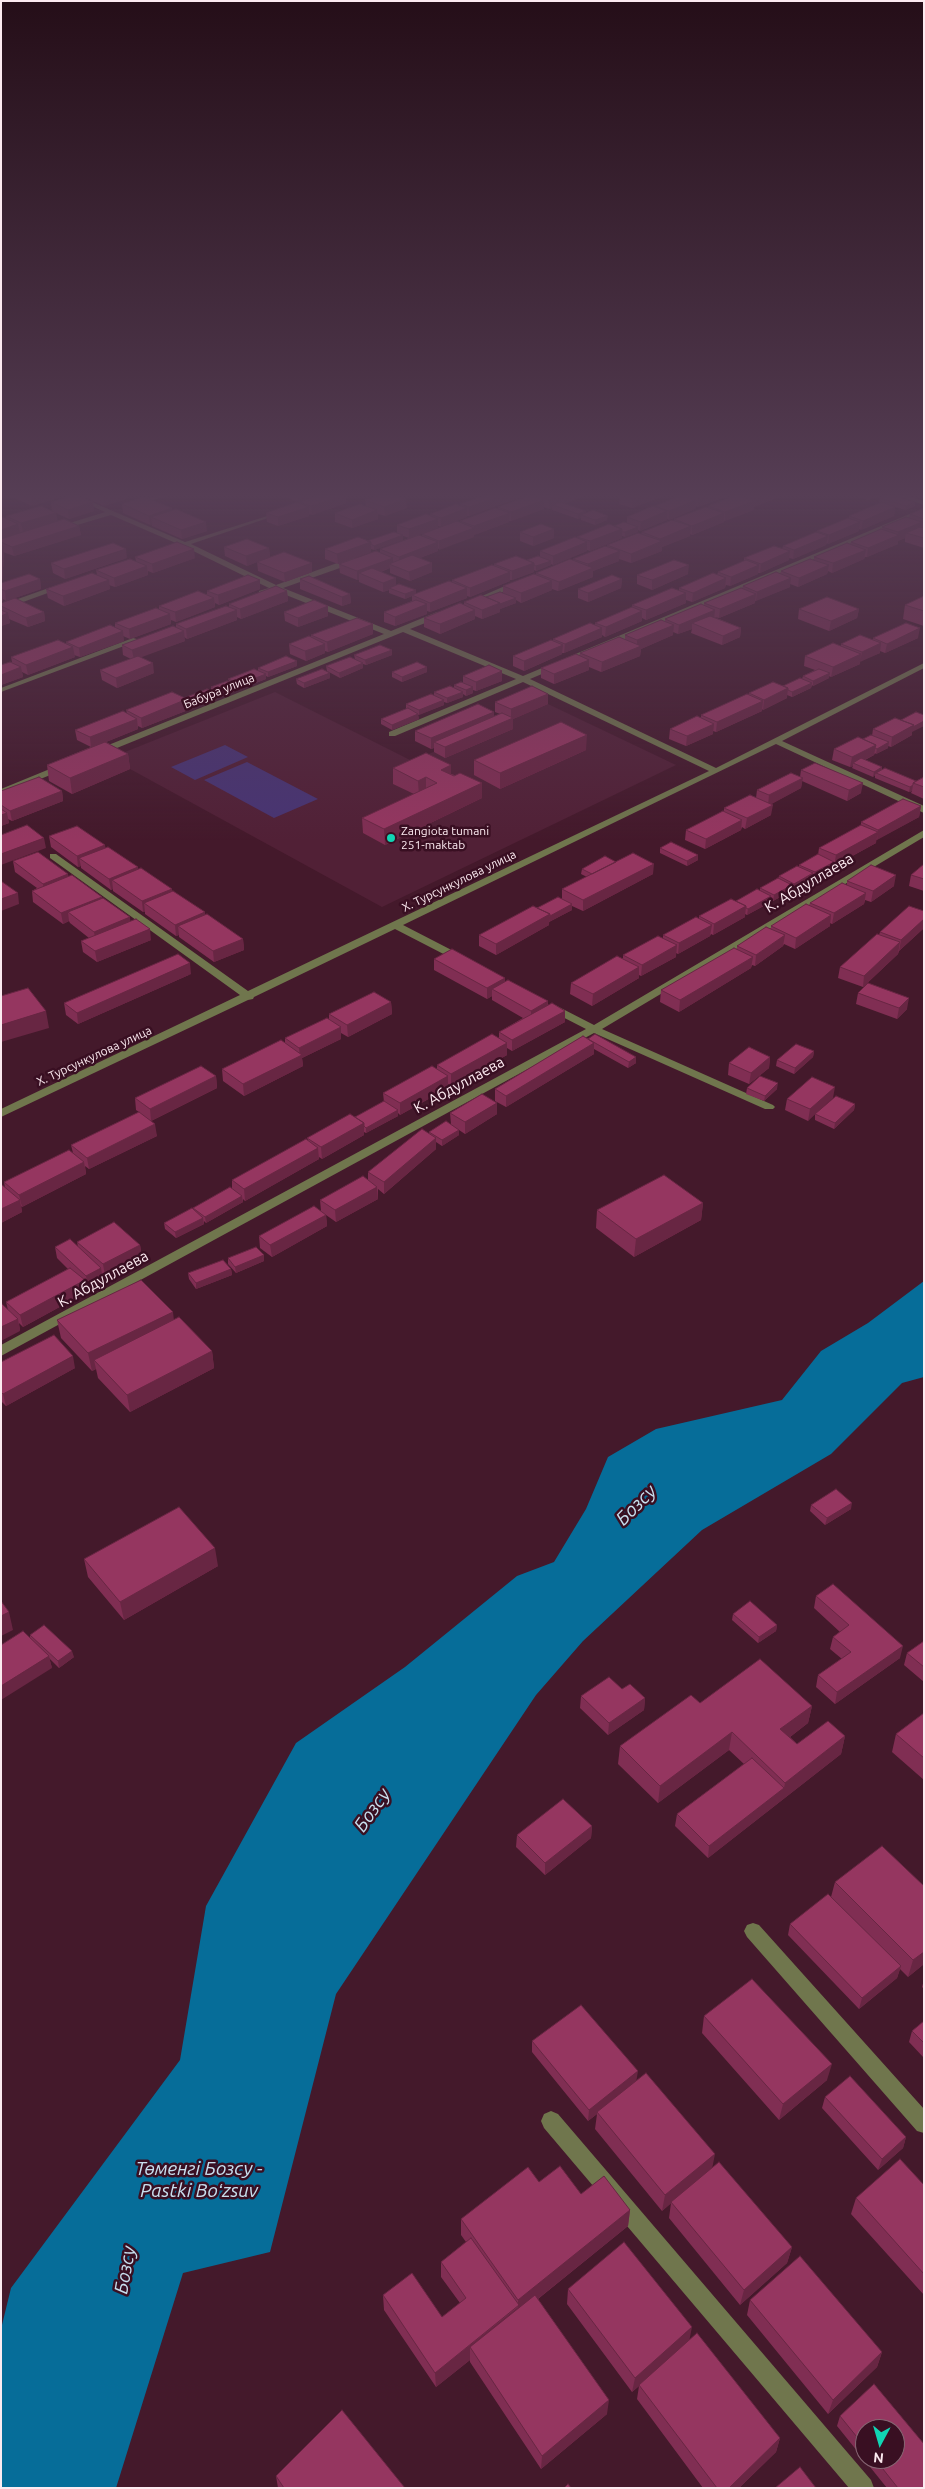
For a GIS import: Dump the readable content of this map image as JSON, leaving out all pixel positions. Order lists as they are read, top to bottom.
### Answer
{
  "streets": {
    "street": ["Бабура улица", "Х. Турсункулова улица", "К. Абдуллаева"]
  },
  "water": ["Бозсу", "Төменгі Бозсу - Pastki Boʻzsuv"],
  "places": ["Zangiota tumani 251-maktab"],
  "north": "bottom"
}
